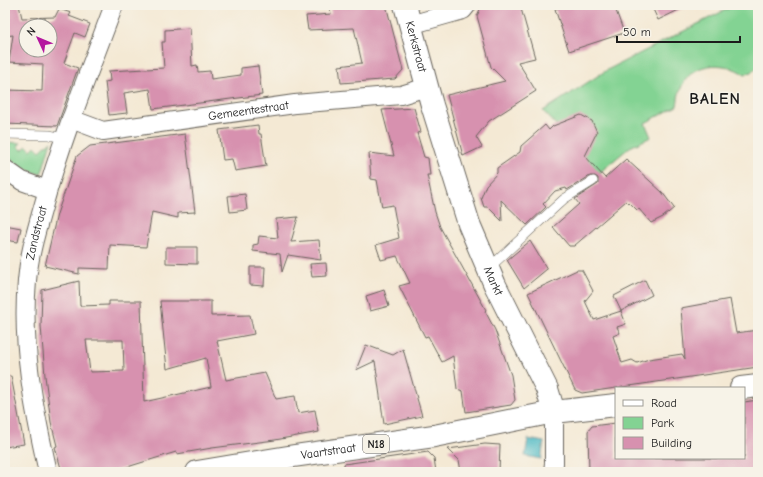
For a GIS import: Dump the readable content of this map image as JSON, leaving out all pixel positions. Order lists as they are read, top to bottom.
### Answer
{
  "streets": {
    "main road": [
      "Kerkstraat",
      "Markt",
      "N18",
      "Vaartstraat"
    ],
    "street": ["Gemeentestraat", "Zandstraat"]
  },
  "crossings": [
    ["Kerkstraat", "Gemeentestraat"],
    ["Kerkstraat", "Markt"],
    ["Gemeentestraat", "Zandstraat"],
    ["Gemeentestraat", "Markt"],
    ["Markt", "N18"],
    ["Markt", "Vaartstraat"],
    ["N18", "Vaartstraat"]
  ],
  "districts": ["BALEN"],
  "legend": ["Road", "Park", "Building"],
  "scale_bar": "50 m",
  "north": "top left"
}
